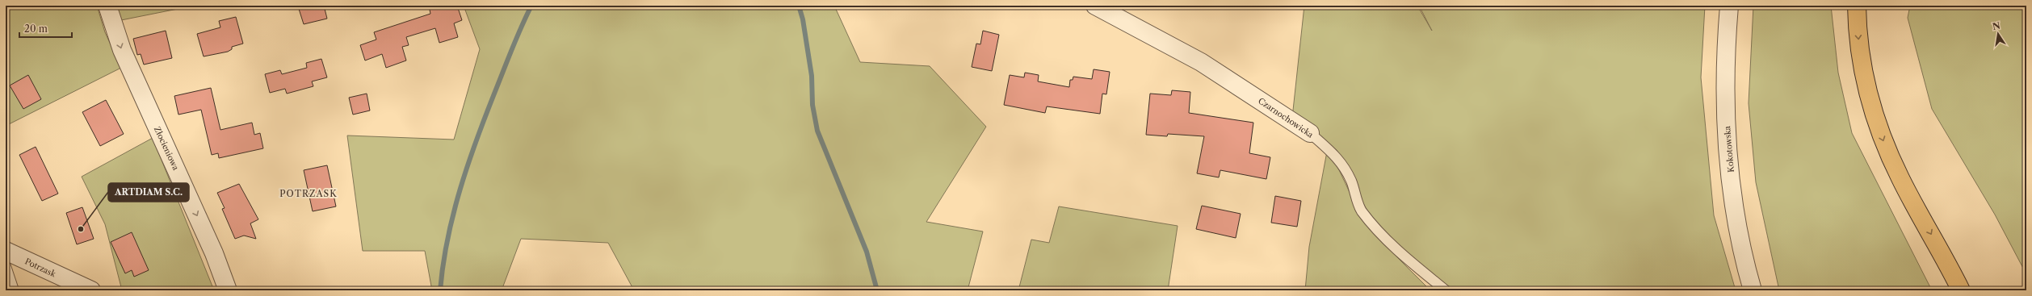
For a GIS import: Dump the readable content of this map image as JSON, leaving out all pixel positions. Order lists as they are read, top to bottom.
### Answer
{
  "streets": {
    "street": [
      "Czarnochowicka",
      "Złocieniowa",
      "Kokotowska",
      "Potrzask"
    ]
  },
  "one_way": ["Złocieniowa"],
  "districts": ["POTRZASK"],
  "places": ["ARTDIAM S.C."],
  "scale_bar": "20 m",
  "north": "top"
}
